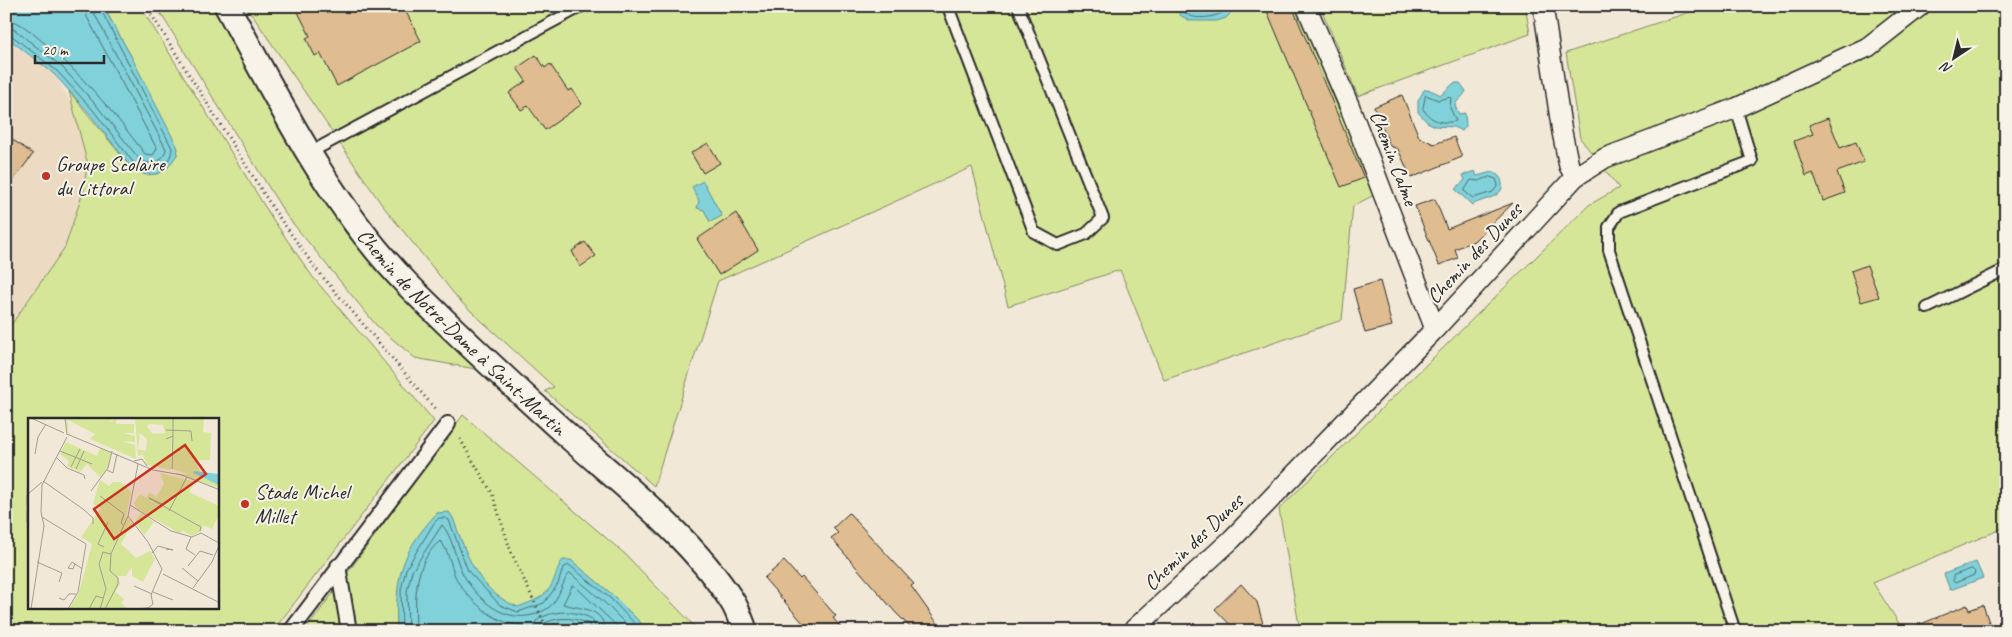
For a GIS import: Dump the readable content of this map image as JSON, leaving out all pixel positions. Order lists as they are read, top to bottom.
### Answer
{
  "streets": {
    "street": ["Chemin Calme", "Chemin des Dunes", "Chemin de Notre-Dame à Saint-Martin"]
  },
  "crossings": [
    ["Chemin Calme", "Chemin des Dunes"]
  ],
  "places": ["Groupe Scolaire du Littoral", "Stade Michel Millet"],
  "scale_bar": "20 m",
  "north": "bottom left"
}
